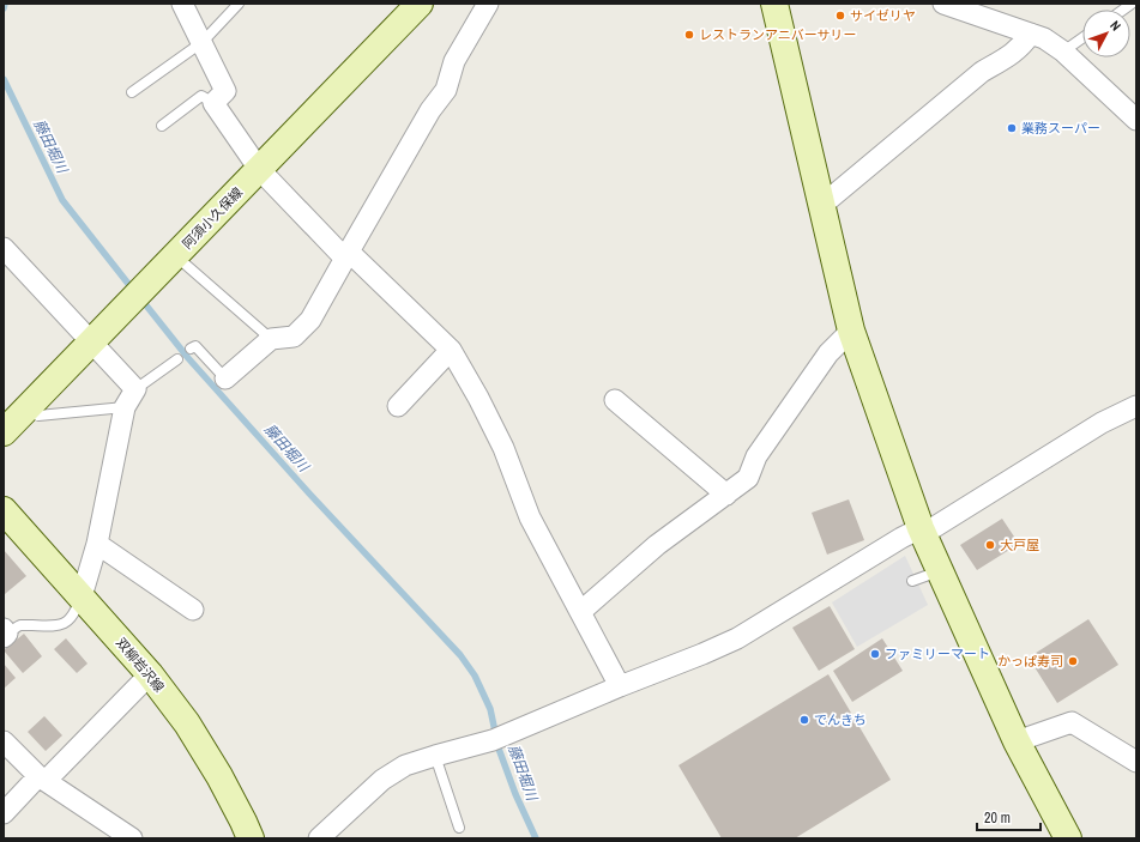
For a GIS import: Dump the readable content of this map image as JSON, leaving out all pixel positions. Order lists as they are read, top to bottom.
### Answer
{
  "streets": {
    "street": ["阿須小久保線", "双柳岩沢線"]
  },
  "water": ["藤田堀川"],
  "places": [
    "サイゼリヤ",
    "レストランアニバーサリー",
    "業務スーパー",
    "大戸屋",
    "ファミリーマート",
    "かっぱ寿司",
    "でんきち"
  ],
  "scale_bar": "20 m",
  "north": "top right"
}
